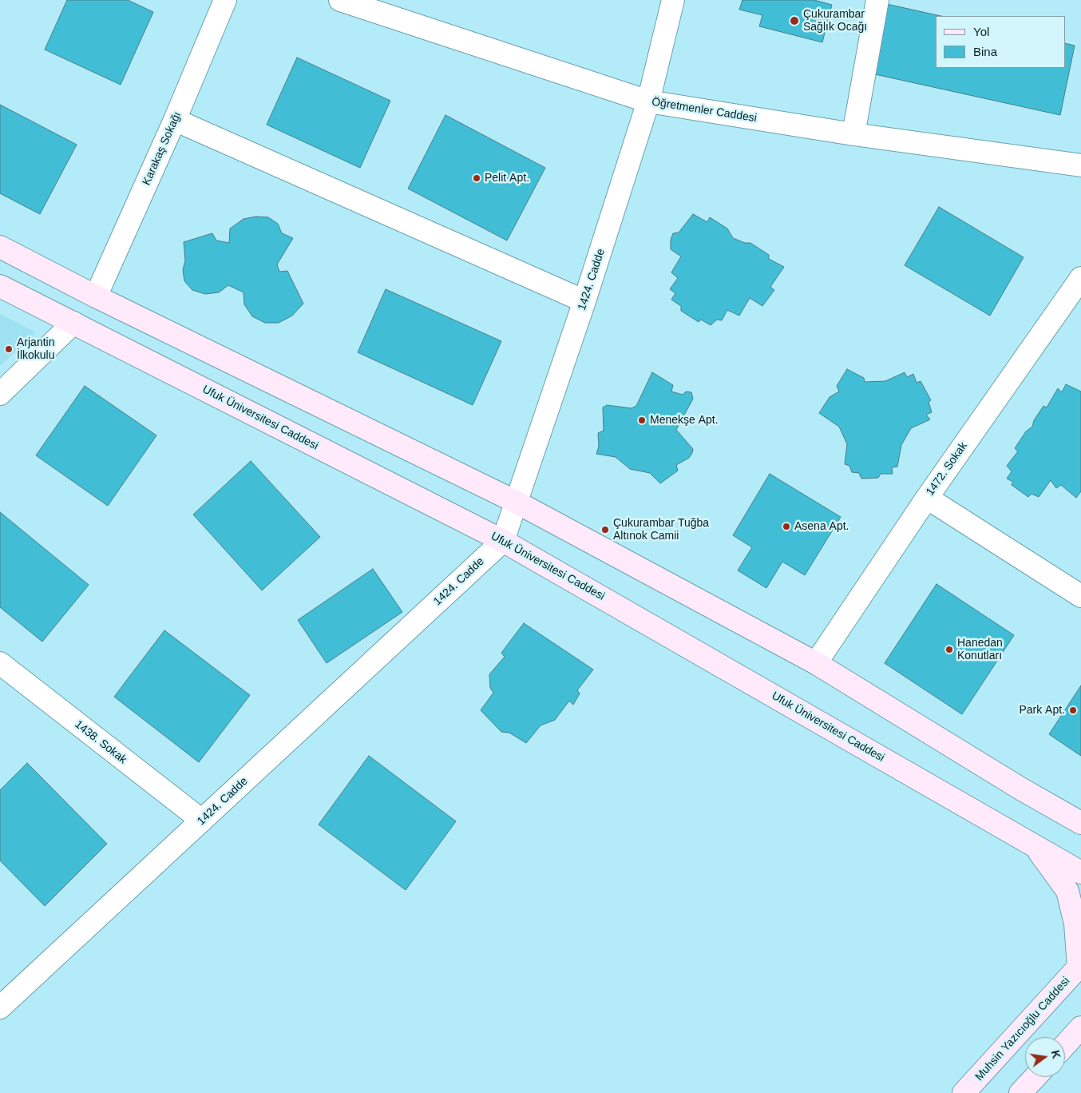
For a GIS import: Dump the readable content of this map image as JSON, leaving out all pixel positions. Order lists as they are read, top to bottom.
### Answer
{
  "streets": {
    "main road": ["Ufuk Üniversitesi Caddesi", "Muhsin Yazıcıoğlu Caddesi"],
    "street": [
      "Öğretmenler Caddesi",
      "Karakaş Sokağı",
      "1424. Cadde",
      "1472. Sokak",
      "1438. Sokak"
    ]
  },
  "crossings": [
    ["Öğretmenler Caddesi", "1424. Cadde"],
    ["1424. Cadde", "Ufuk Üniversitesi Caddesi"],
    ["1424. Cadde", "1438. Sokak"]
  ],
  "places": [
    "Çukurambar Sağlık Ocağı",
    "Pelit Apt.",
    "Arjantin İlkokulu",
    "Menekşe Apt.",
    "Asena Apt.",
    "Çukurambar Tuğba Altınok Camii",
    "Hanedan Konutları",
    "Park Apt."
  ],
  "legend": ["Yol", "Bina"],
  "north": "right"
}
